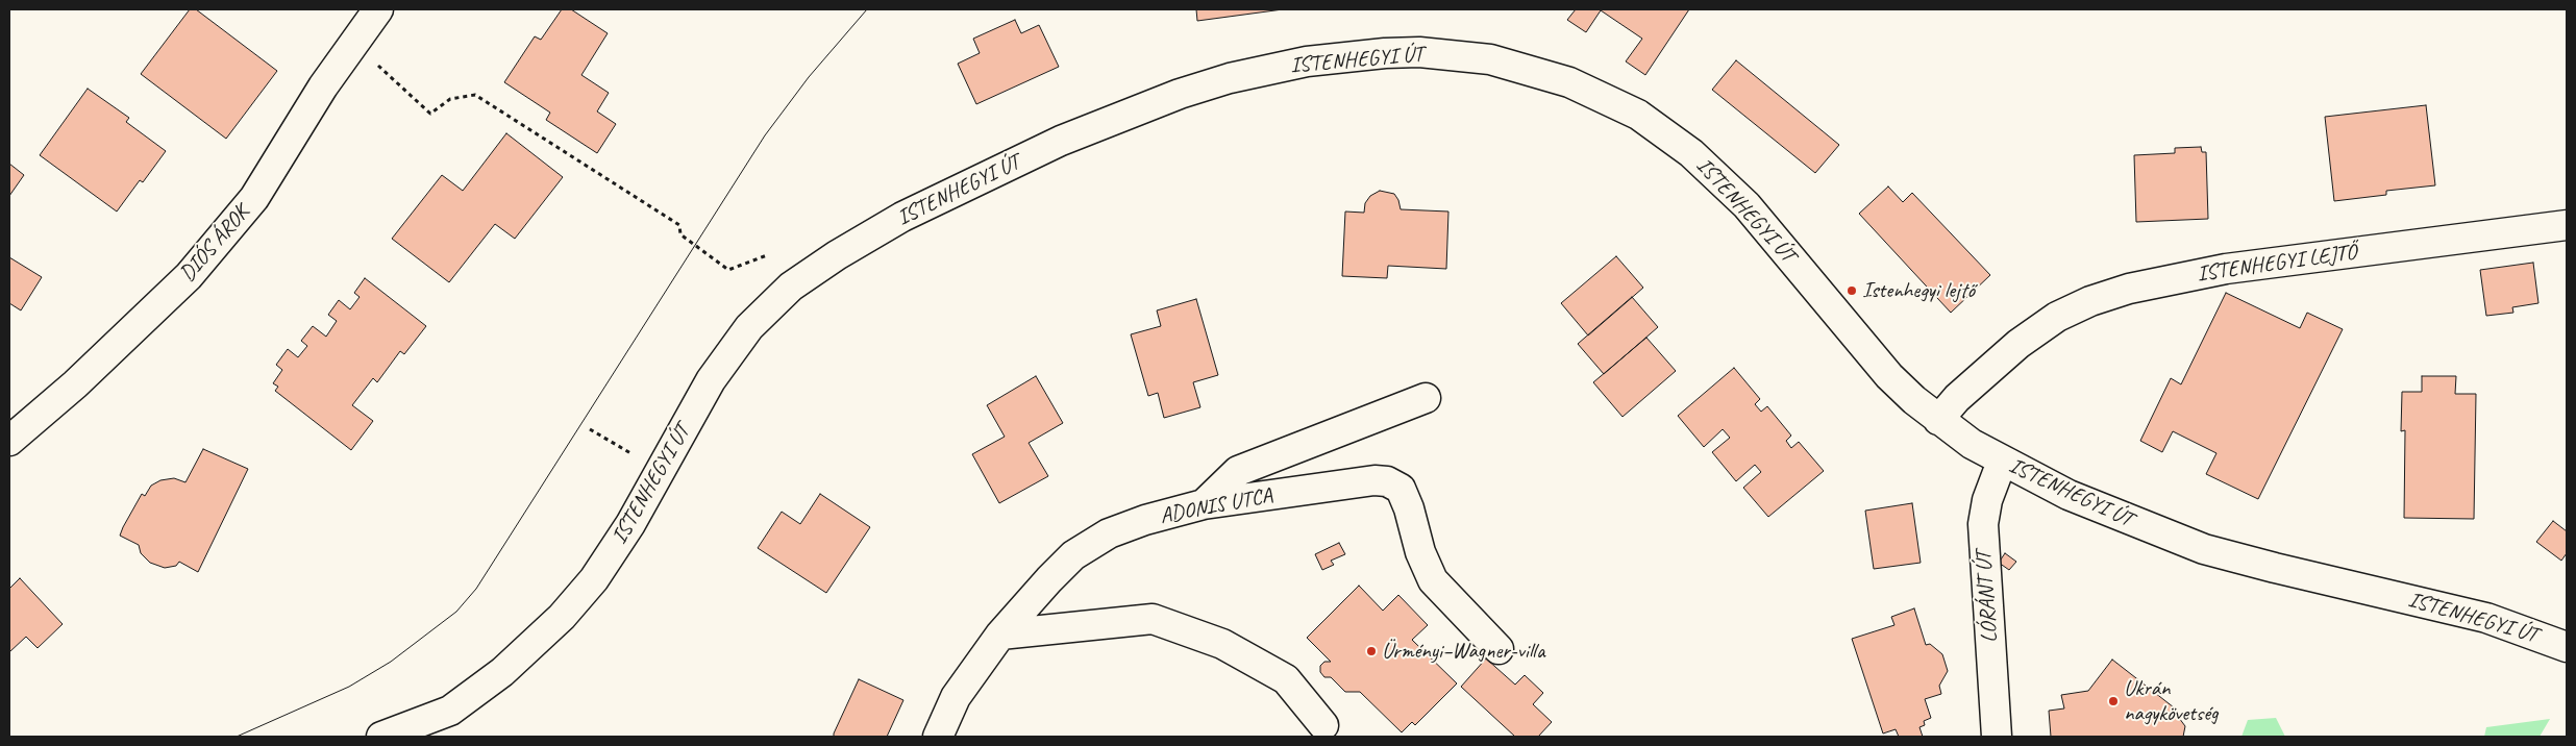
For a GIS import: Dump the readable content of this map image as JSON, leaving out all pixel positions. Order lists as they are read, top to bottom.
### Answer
{
  "streets": {
    "street": [
      "ISTENHEGYI ÚT",
      "DIÓS ÁROK",
      "ISTENHEGYI LEJTŐ",
      "ADONIS UTCA",
      "LÓRÁNT ÚT"
    ]
  },
  "crossings": [
    ["ISTENHEGYI ÚT", "ISTENHEGYI LEJTŐ"],
    ["ISTENHEGYI ÚT", "LÓRÁNT ÚT"]
  ],
  "places": ["Istenhegyi lejtő", "Ürményi–Wagner-villa", "Ukrán nagykövetség"]
}
